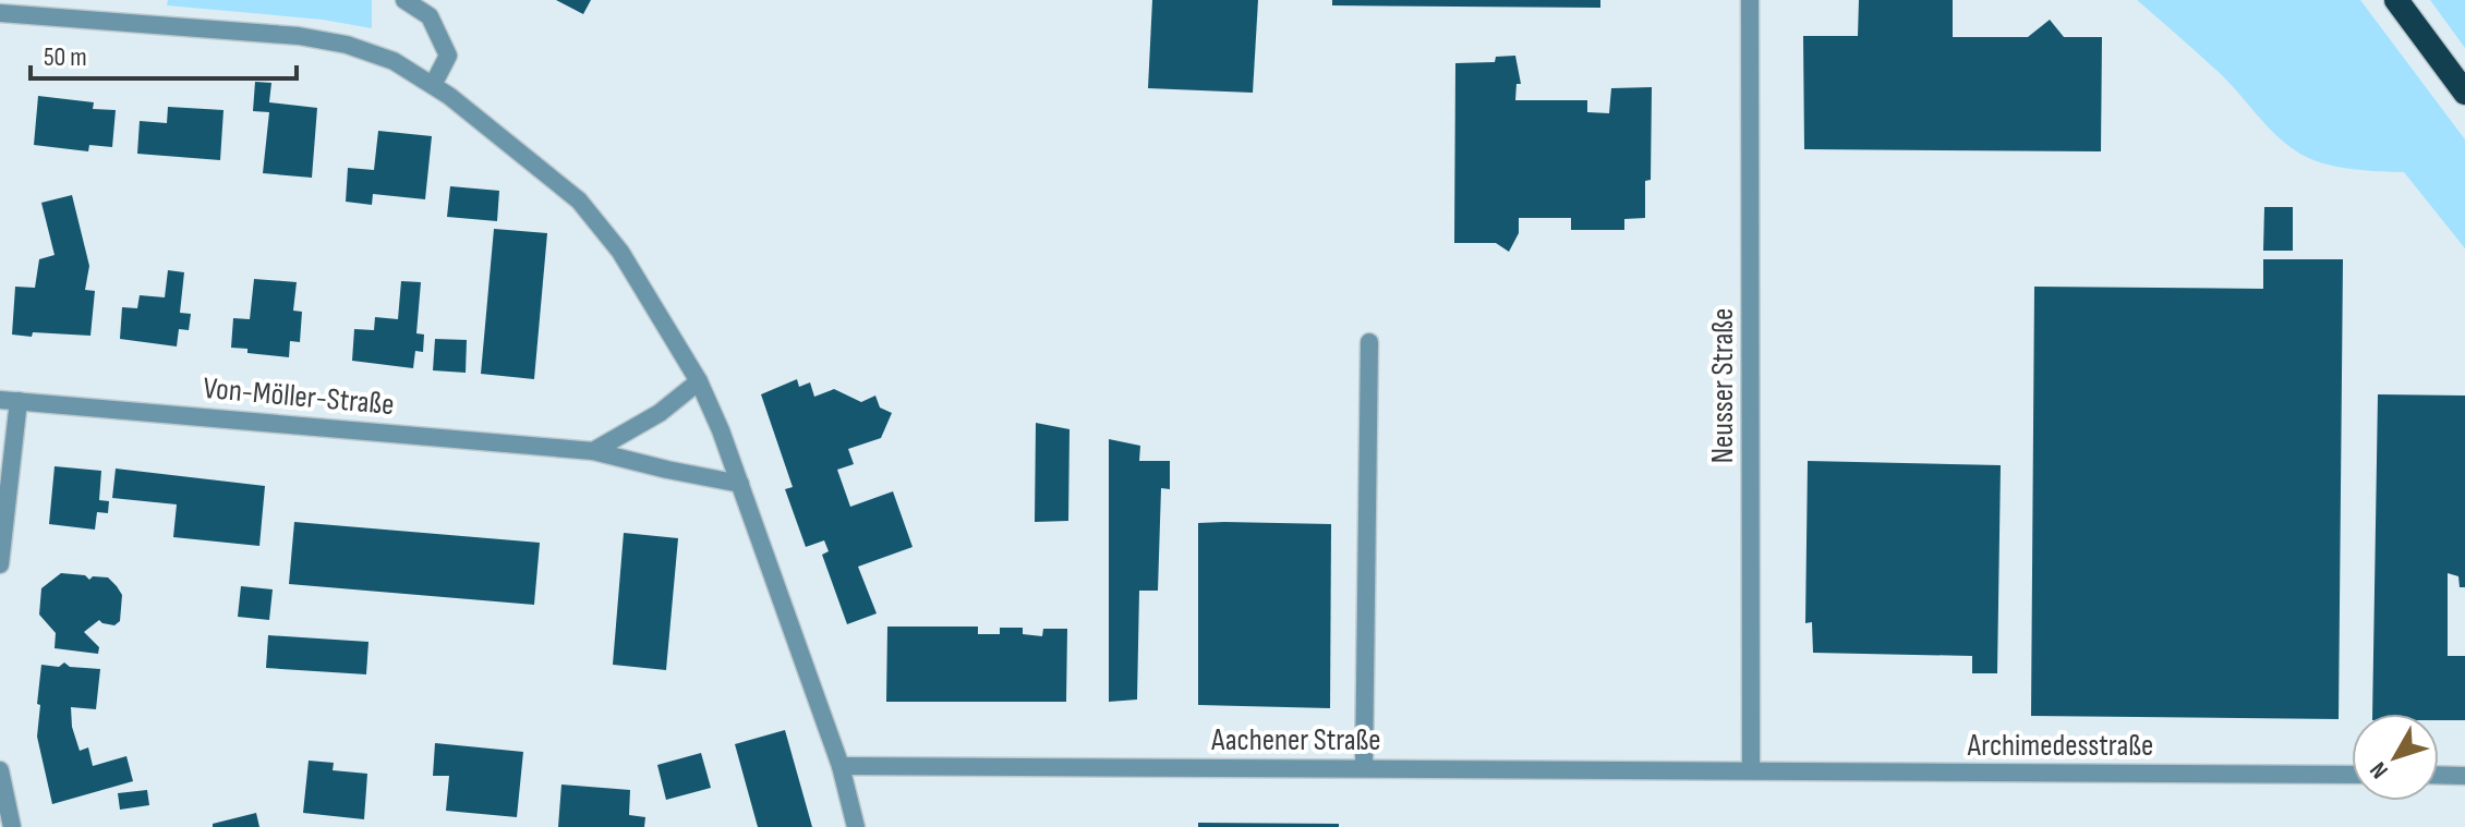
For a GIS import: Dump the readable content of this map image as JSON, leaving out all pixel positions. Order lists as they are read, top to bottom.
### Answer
{
  "streets": {
    "street": [
      "Neusser Straße",
      "Von-Möller-Straße",
      "Aachener Straße",
      "Archimedesstraße"
    ]
  },
  "crossings": [
    ["Neusser Straße", "Aachener Straße"],
    ["Neusser Straße", "Archimedesstraße"],
    ["Aachener Straße", "Archimedesstraße"]
  ],
  "scale_bar": "50 m",
  "north": "bottom left"
}
